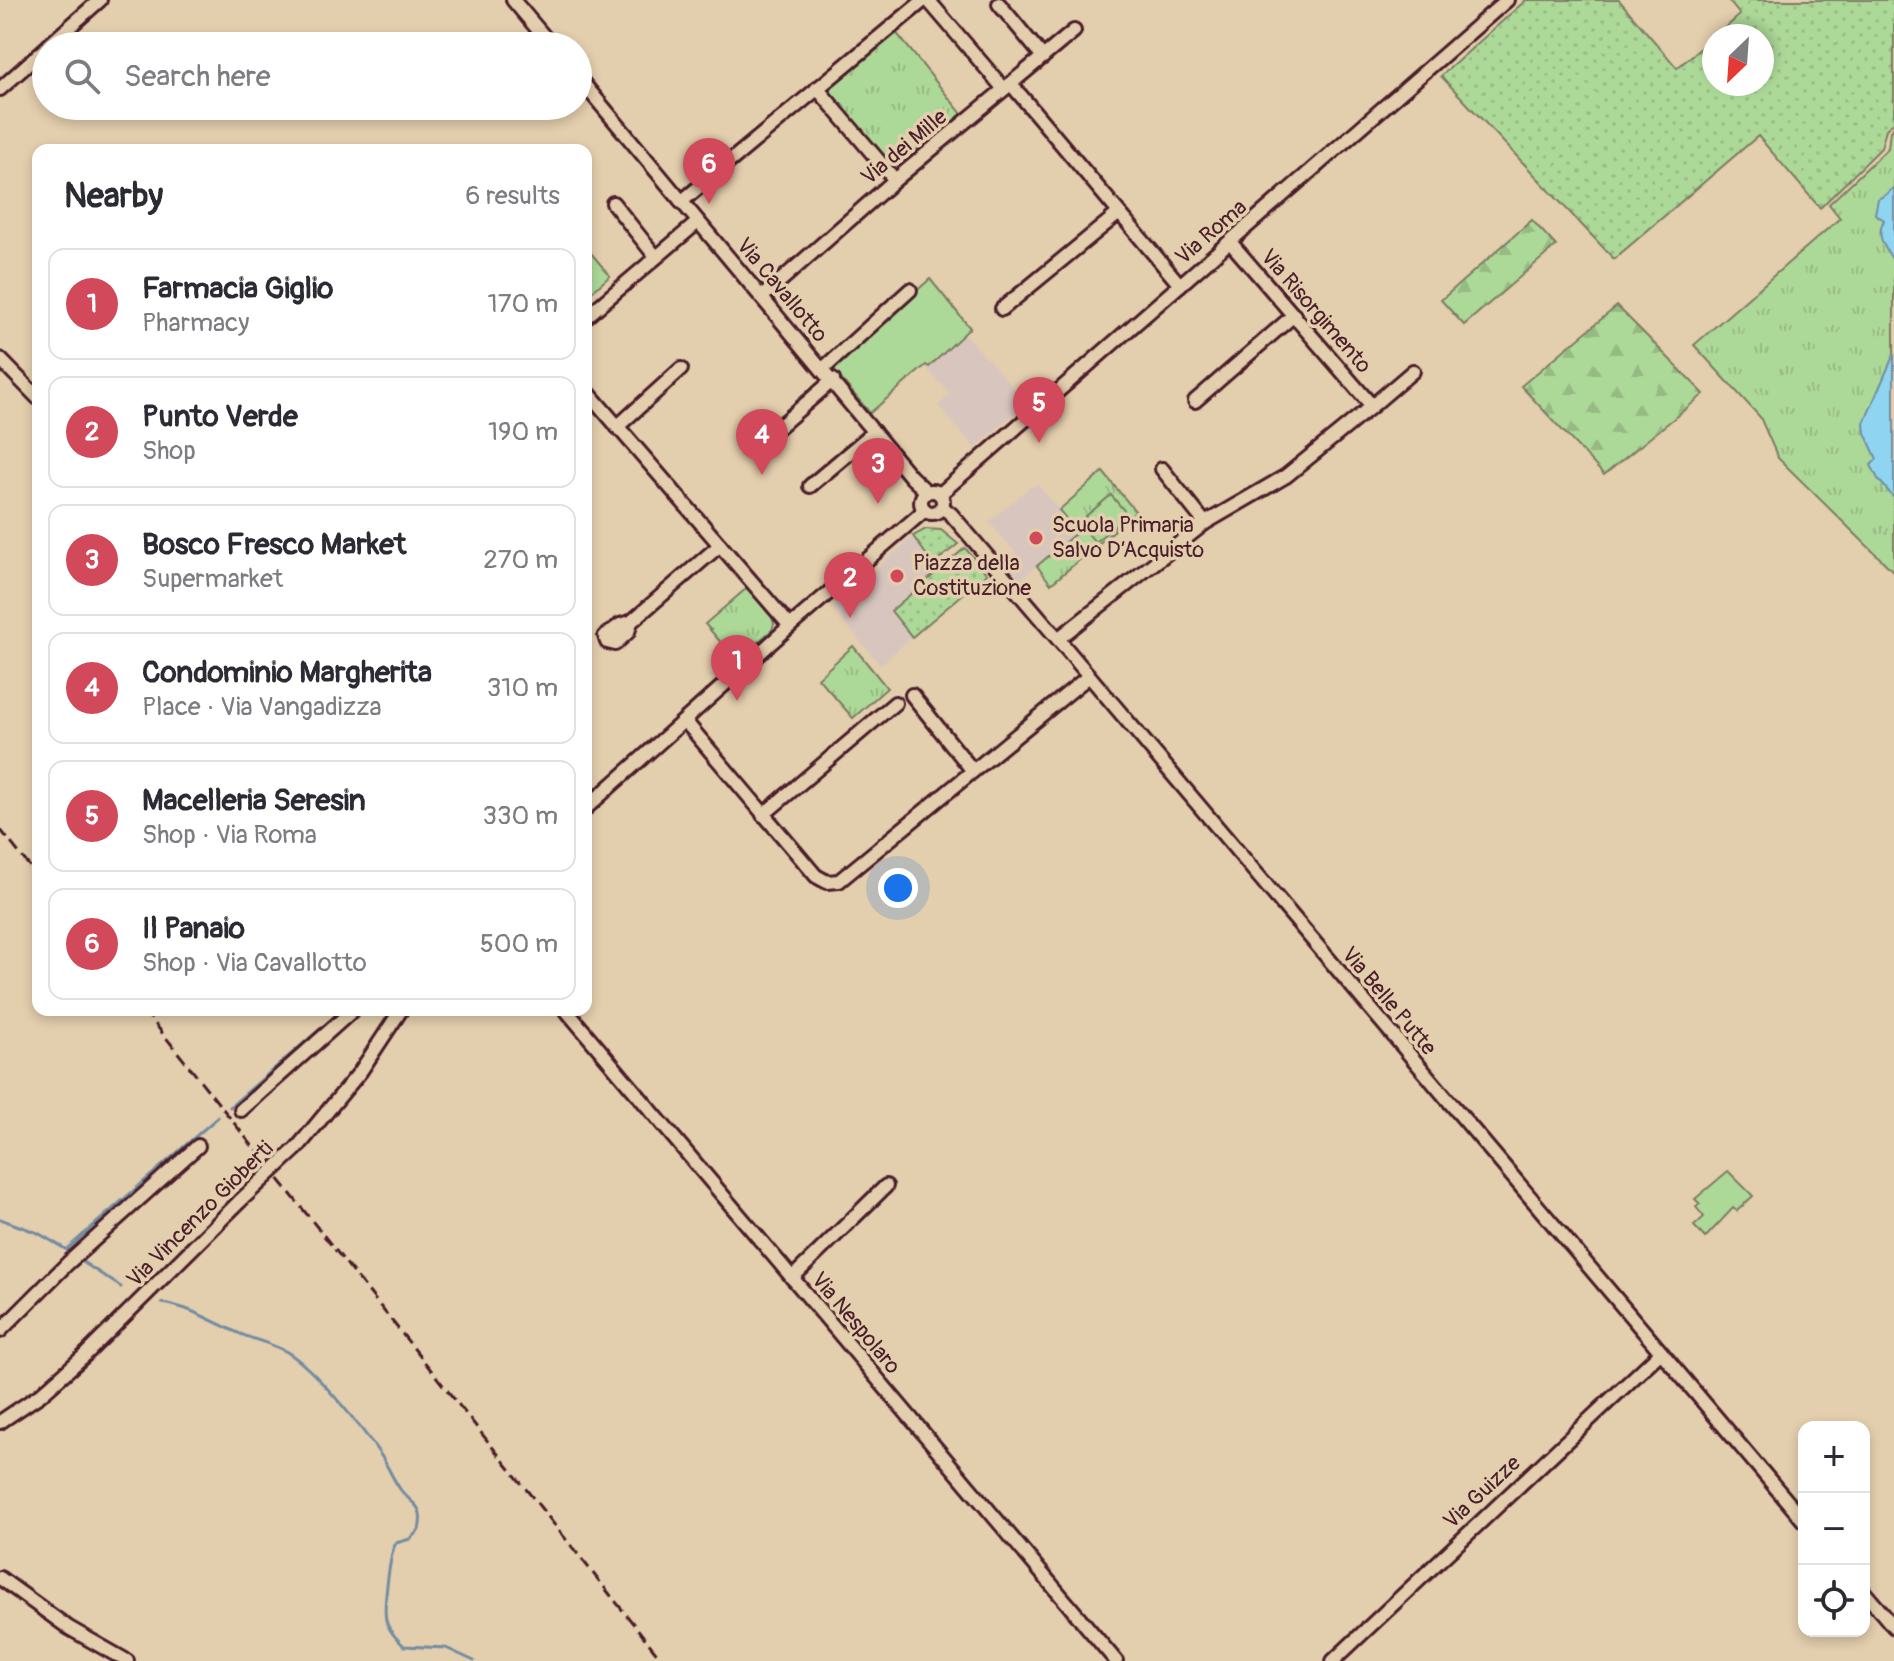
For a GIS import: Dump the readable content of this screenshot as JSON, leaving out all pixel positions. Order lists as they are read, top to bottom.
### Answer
{
  "streets": {
    "street": [
      "Via dei Mille",
      "Via Roma",
      "Via Cavallotto",
      "Via Risorgimento",
      "Via Belle Putte",
      "Via Vincenzo Gioberti",
      "Via Nespolaro",
      "Via Guizze"
    ]
  },
  "crossings": [
    ["Via dei Mille", "Via Cavallotto"],
    ["Via Roma", "Via Cavallotto"],
    ["Via Roma", "Via Risorgimento"],
    ["Via Roma", "Via Belle Putte"],
    ["Via Cavallotto", "Via Belle Putte"],
    ["Via Risorgimento", "Via Belle Putte"],
    ["Via Belle Putte", "Via Guizze"]
  ],
  "places": ["Scuola Primaria Salvo D’Acquisto", "Piazza della Costituzione"],
  "north": "bottom left",
  "page": {
    "search": "Search here",
    "pins": [
      "6",
      "5",
      "4",
      "3",
      "2",
      "1"
    ],
    "heading": ["Nearby", "6 results"],
    "list": [
      {
        "mark": "1",
        "name": "Farmacia Giglio",
        "note": "Pharmacy",
        "value": "170 m"
      },
      {
        "mark": "2",
        "name": "Punto Verde",
        "note": "Shop",
        "value": "190 m"
      },
      {
        "mark": "3",
        "name": "Bosco Fresco Market",
        "note": "Supermarket",
        "value": "270 m"
      },
      {
        "mark": "4",
        "name": "Condominio Margherita",
        "note": "Place · Via Vangadizza",
        "value": "310 m"
      },
      {
        "mark": "5",
        "name": "Macelleria Seresin",
        "note": "Shop · Via Roma",
        "value": "330 m"
      },
      {
        "mark": "6",
        "name": "Il Panaio",
        "note": "Shop · Via Cavallotto",
        "value": "500 m"
      }
    ],
    "map_buttons": ["+", "−"]
  }
}
